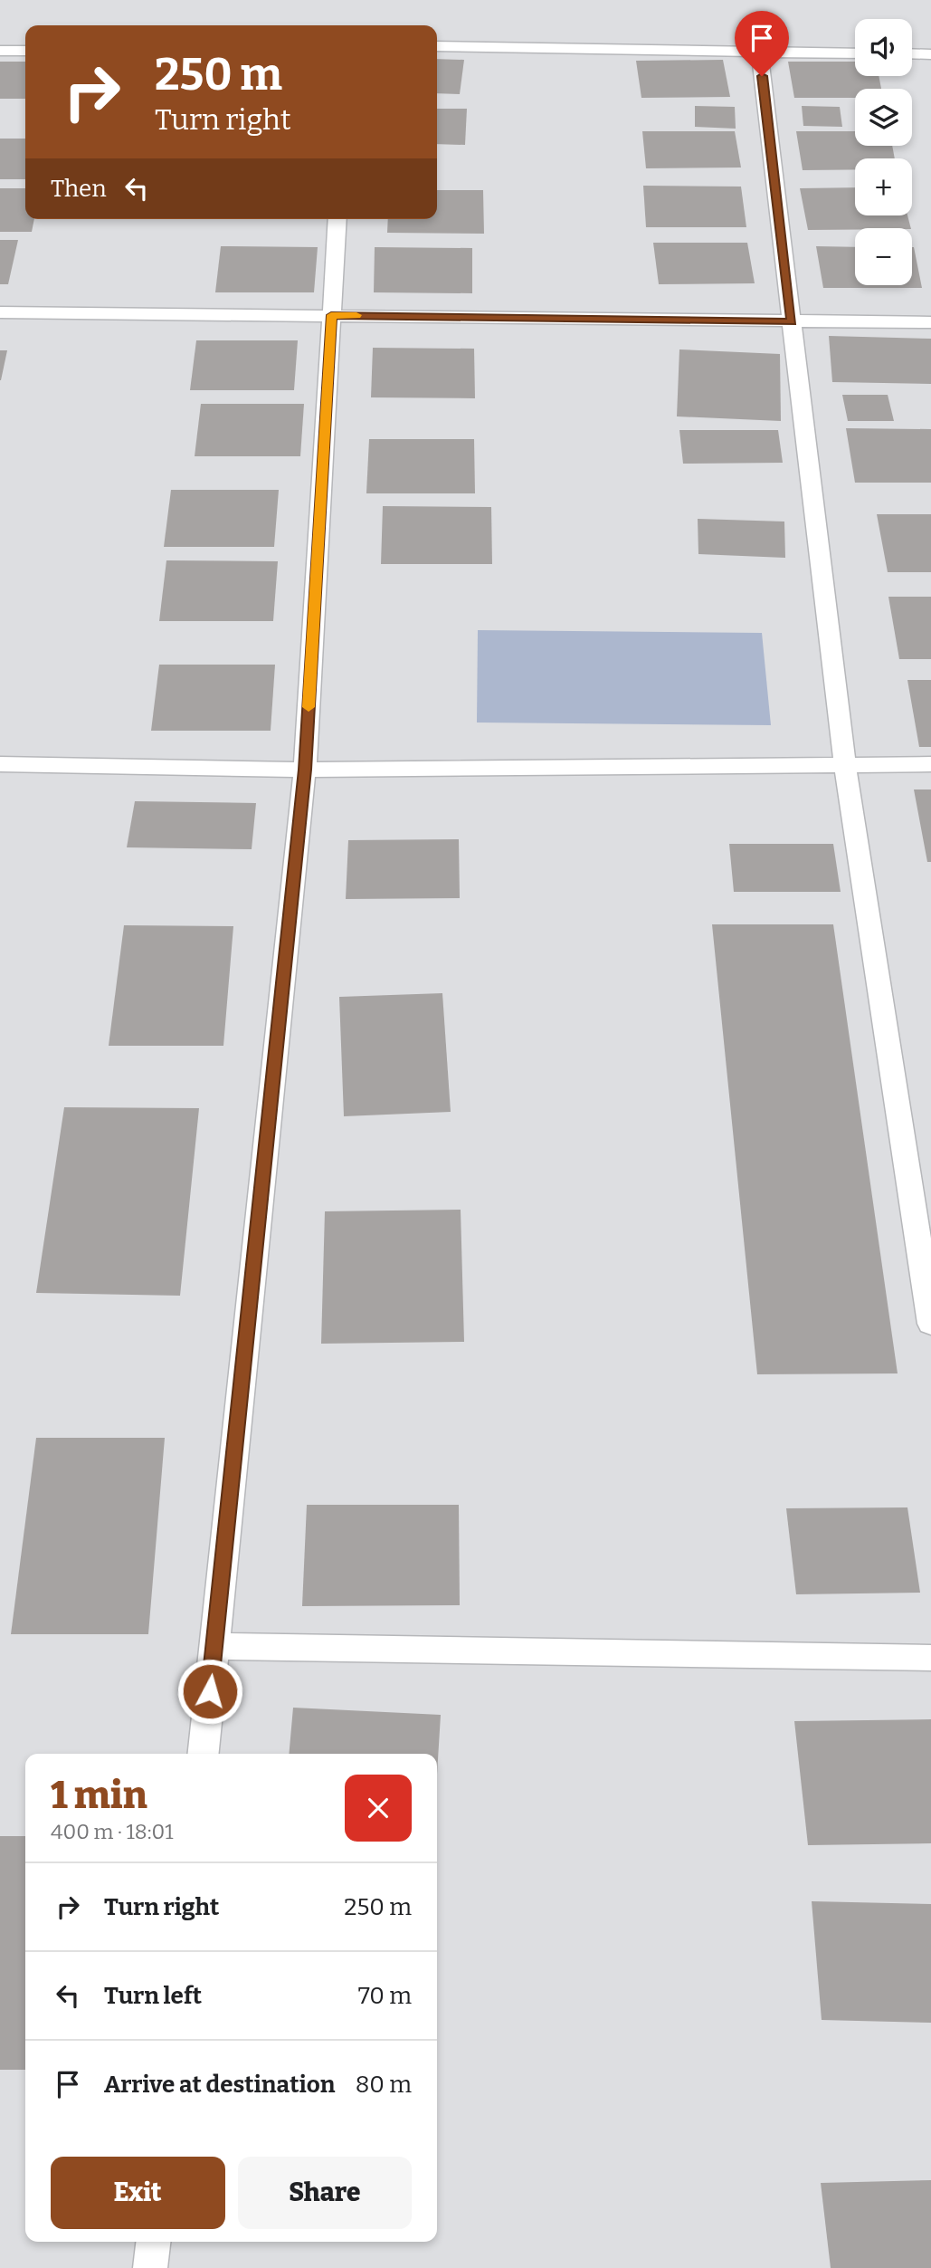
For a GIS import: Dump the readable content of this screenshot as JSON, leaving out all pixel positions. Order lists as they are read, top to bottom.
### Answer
{
  "page": {
    "map_buttons": ["+", "−"],
    "turn": ["250 m", "Turn right"],
    "then": "Then",
    "heading": ["1 min", "400 m · 18:01"],
    "list": [
      {
        "name": "Turn right",
        "value": "250 m"
      },
      {
        "name": "Turn left",
        "value": "70 m"
      },
      {
        "name": "Arrive at destination",
        "value": "80 m"
      }
    ],
    "buttons": ["Exit", "Share"]
  }
}
